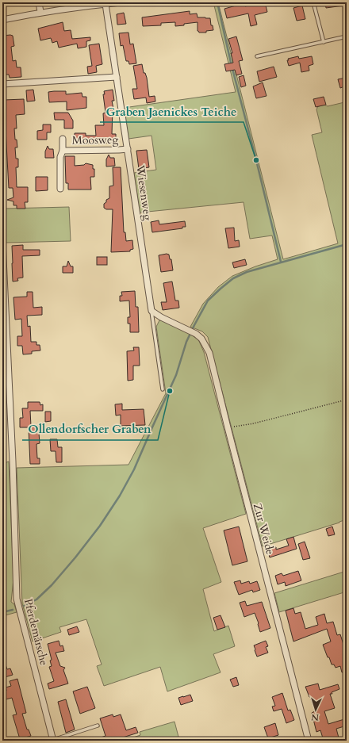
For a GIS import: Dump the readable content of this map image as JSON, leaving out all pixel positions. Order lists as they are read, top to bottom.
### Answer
{
  "streets": {
    "street": [
      "Moosweg",
      "Wiesenweg",
      "Zur Weide",
      "Pferdemärsche"
    ]
  },
  "crossings": [
    ["Moosweg", "Wiesenweg"],
    ["Wiesenweg", "Zur Weide"]
  ],
  "places": ["Graben Jaenickes Teiche", "Ollendorfscher Graben"],
  "north": "bottom"
}
